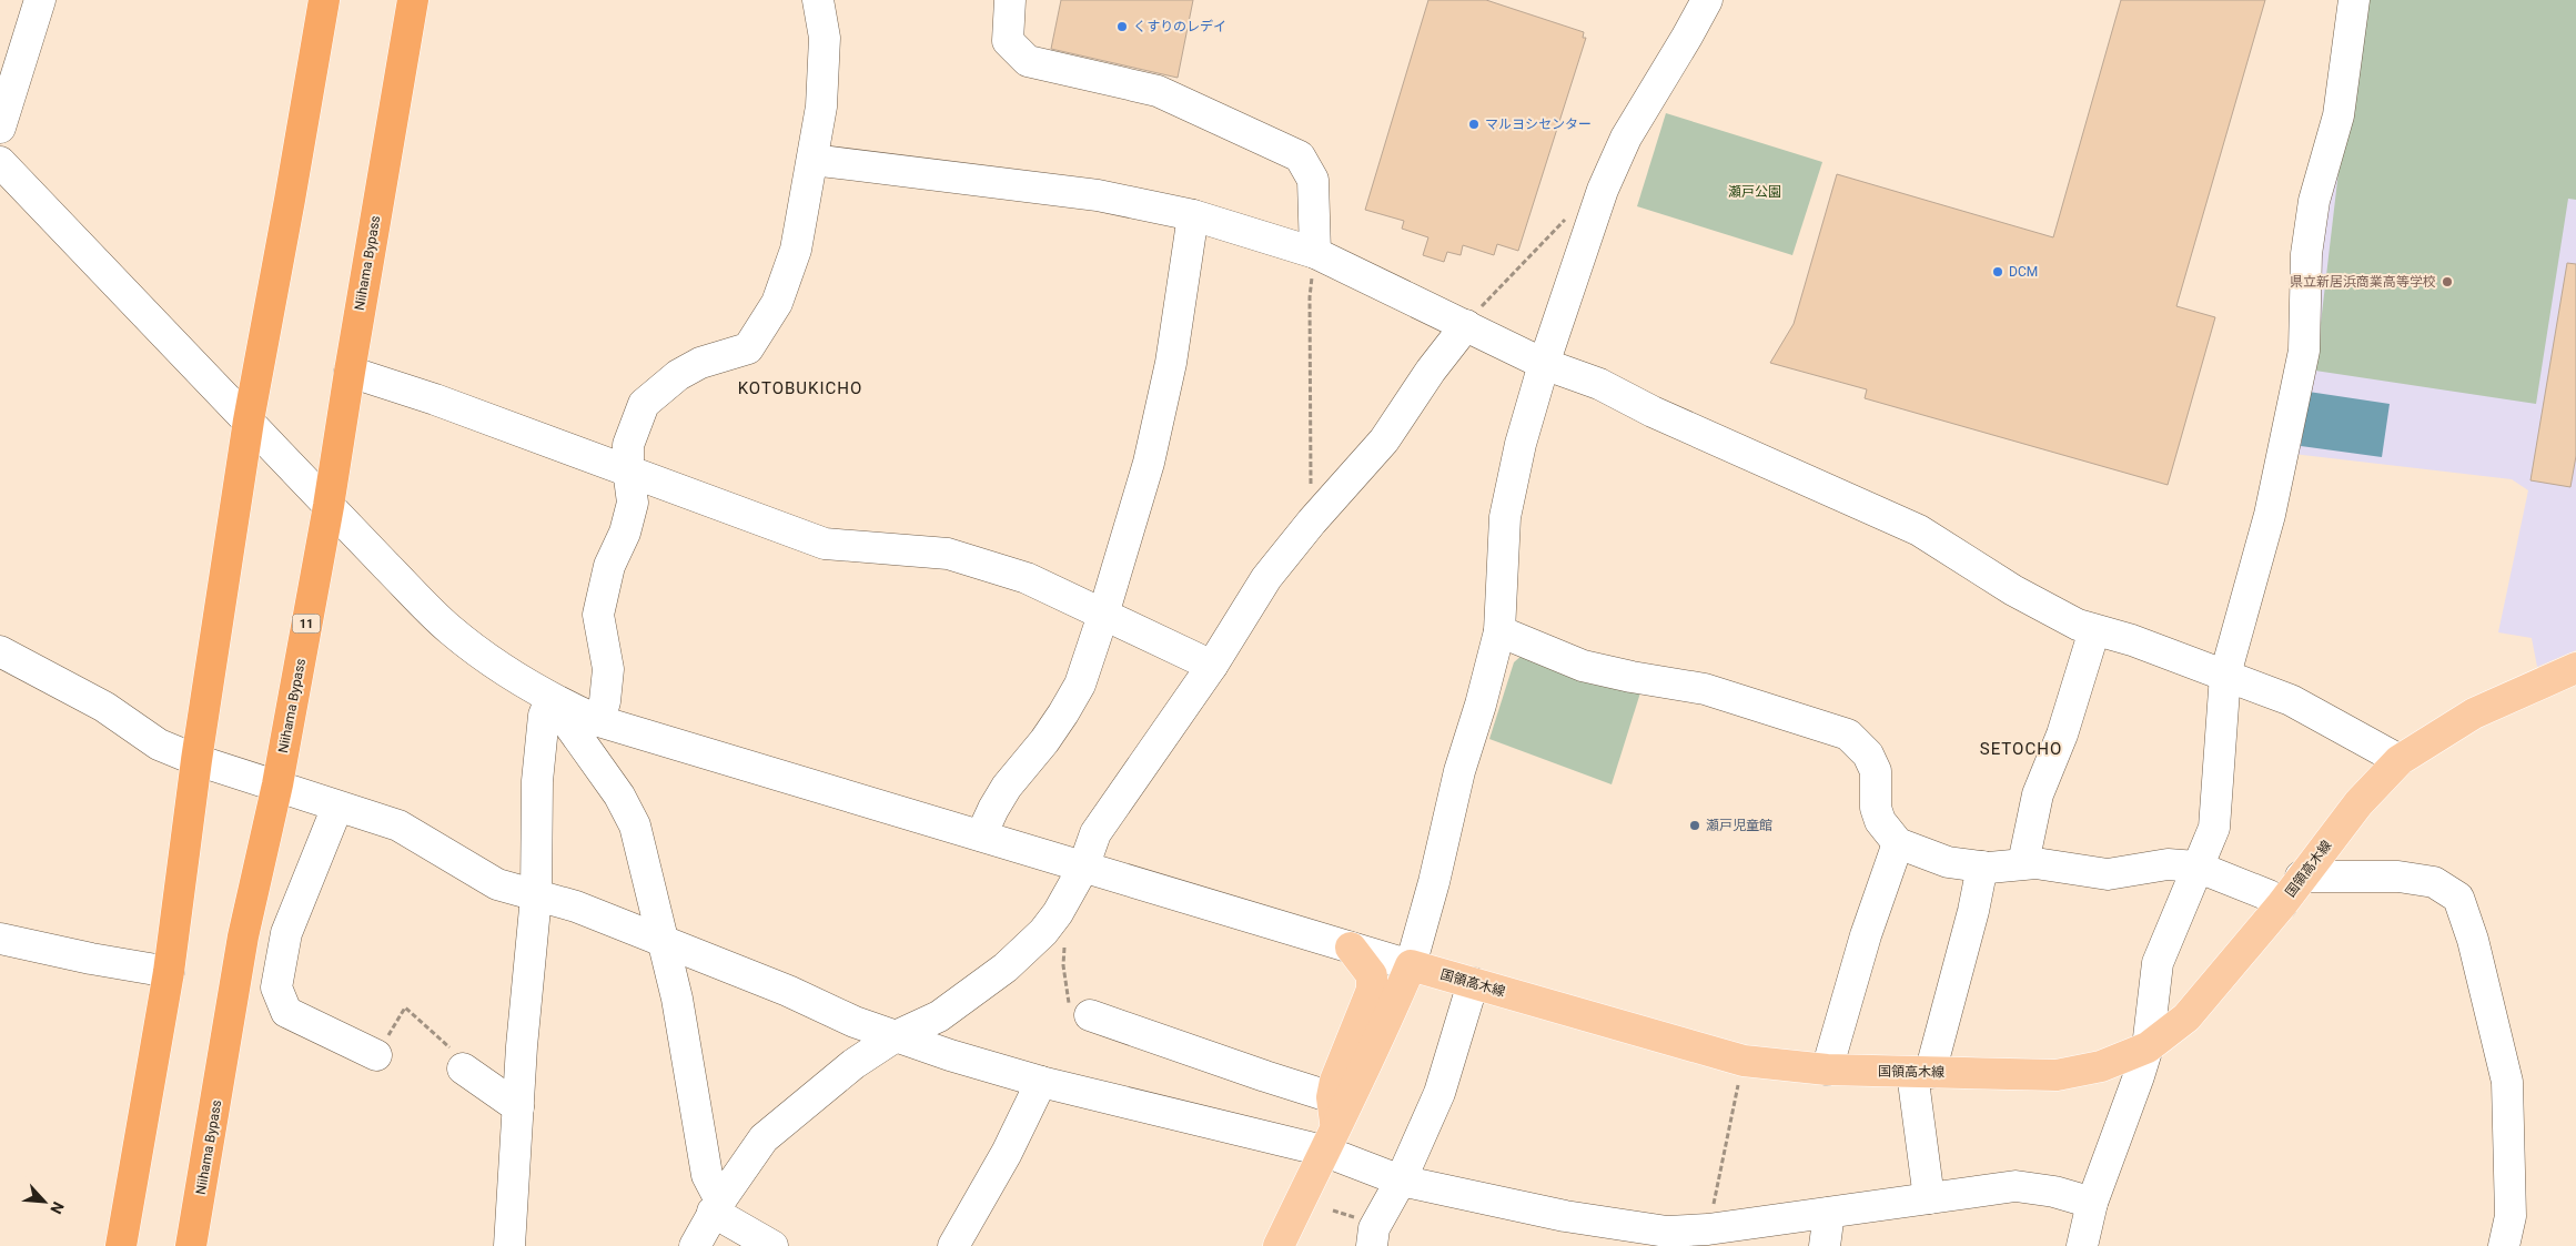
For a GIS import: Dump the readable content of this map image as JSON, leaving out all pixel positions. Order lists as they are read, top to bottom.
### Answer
{
  "streets": {
    "highway": ["Niihama Bypass", "11"],
    "main road": ["国領高木線"]
  },
  "districts": ["KOTOBUKICHO", "SETOCHO"],
  "parks": ["瀬戸公園"],
  "places": [
    "くすりのレデイ",
    "マルヨシセンター",
    "DCM",
    "県立新居浜商業高等学校",
    "瀬戸児童館"
  ],
  "north": "bottom right"
}
